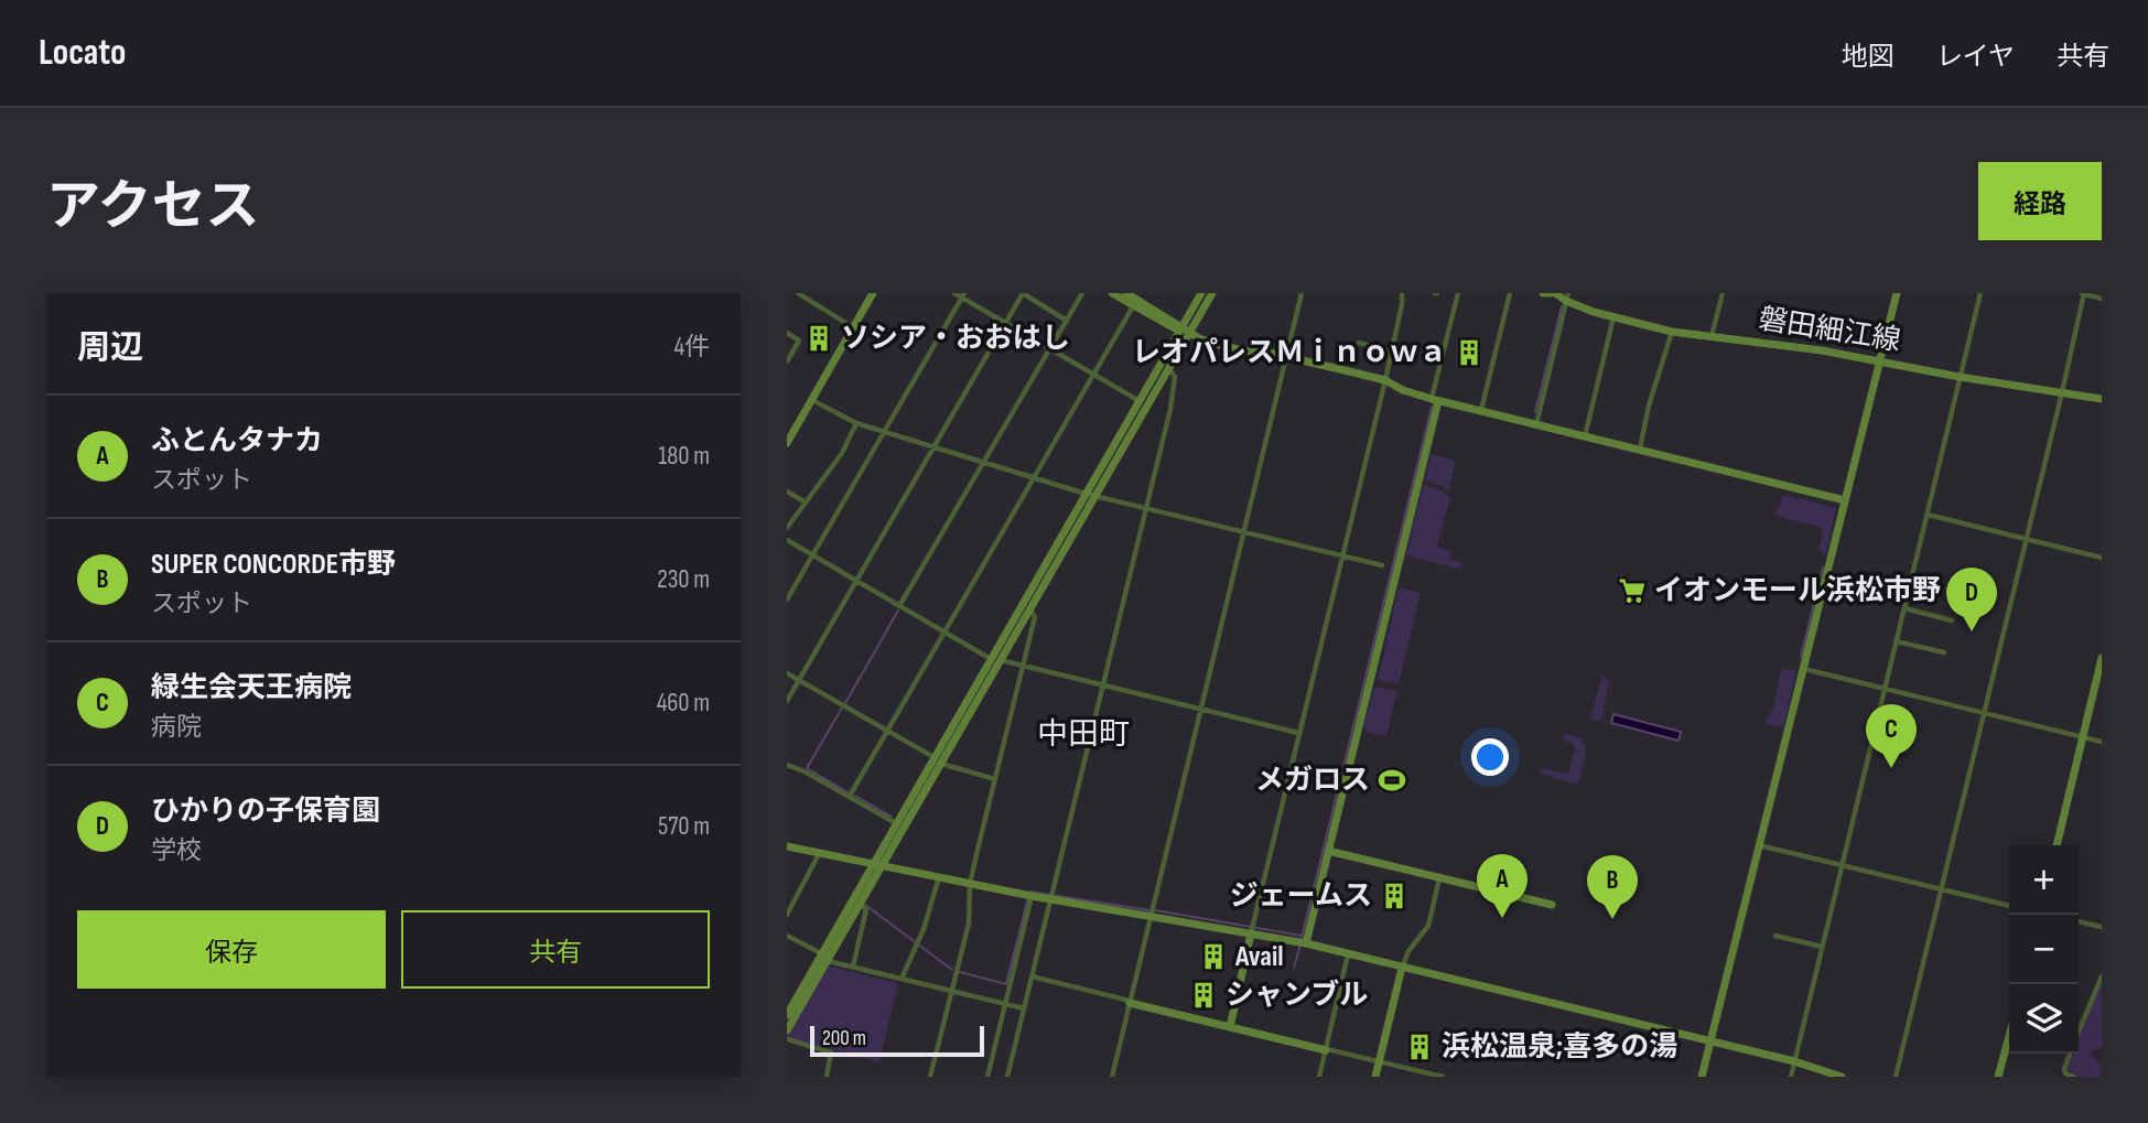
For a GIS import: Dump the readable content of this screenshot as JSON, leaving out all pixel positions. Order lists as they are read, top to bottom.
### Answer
{
  "streets": {
    "street": ["磐田細江線"]
  },
  "districts": ["中田町"],
  "places": {
    "building": [
      "ソシア・おおはし",
      "レオパレスＭｉｎｏｗａ",
      "ジェームス",
      "Avail",
      "シャンブル",
      "浜松温泉;喜多の湯"
    ],
    "supermarket": ["イオンモール浜松市野"],
    "sports": ["メガロス"]
  },
  "scale_bar": "200 m",
  "page": {
    "header": "Locato",
    "nav": ["地図", "レイヤ", "共有"],
    "title": "アクセス",
    "buttons": [
      "経路",
      ["保存", "共有"]
    ],
    "heading": ["周辺", "4件"],
    "list": [
      {
        "mark": "A",
        "name": "ふとんタナカ",
        "note": "スポット",
        "value": "180 m"
      },
      {
        "mark": "B",
        "name": "SUPER CONCORDE市野",
        "note": "スポット",
        "value": "230 m"
      },
      {
        "mark": "C",
        "name": "緑生会天王病院",
        "note": "病院",
        "value": "460 m"
      },
      {
        "mark": "D",
        "name": "ひかりの子保育園",
        "note": "学校",
        "value": "570 m"
      }
    ],
    "pins": [
      "D",
      "C",
      "A",
      "B"
    ],
    "map_buttons": ["+", "−"],
    "scale": "200 m"
  }
}
